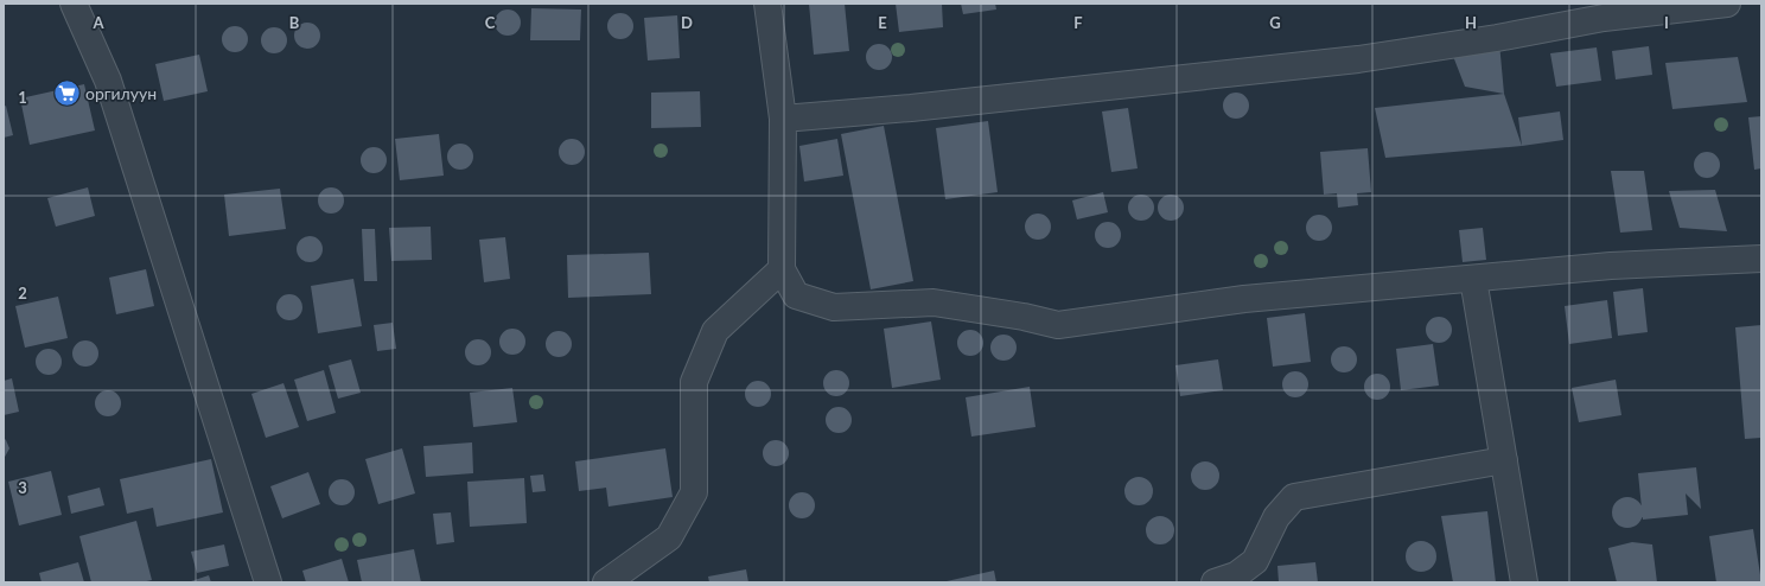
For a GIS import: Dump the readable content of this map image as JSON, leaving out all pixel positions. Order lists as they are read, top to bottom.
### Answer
{
  "places": {
    "supermarket": ["оргилуун"]
  },
  "grid": {
    "columns": [
      "A",
      "B",
      "C",
      "D",
      "E",
      "F",
      "G",
      "H",
      "I"
    ],
    "rows": ["1", "2", "3"]
  }
}
